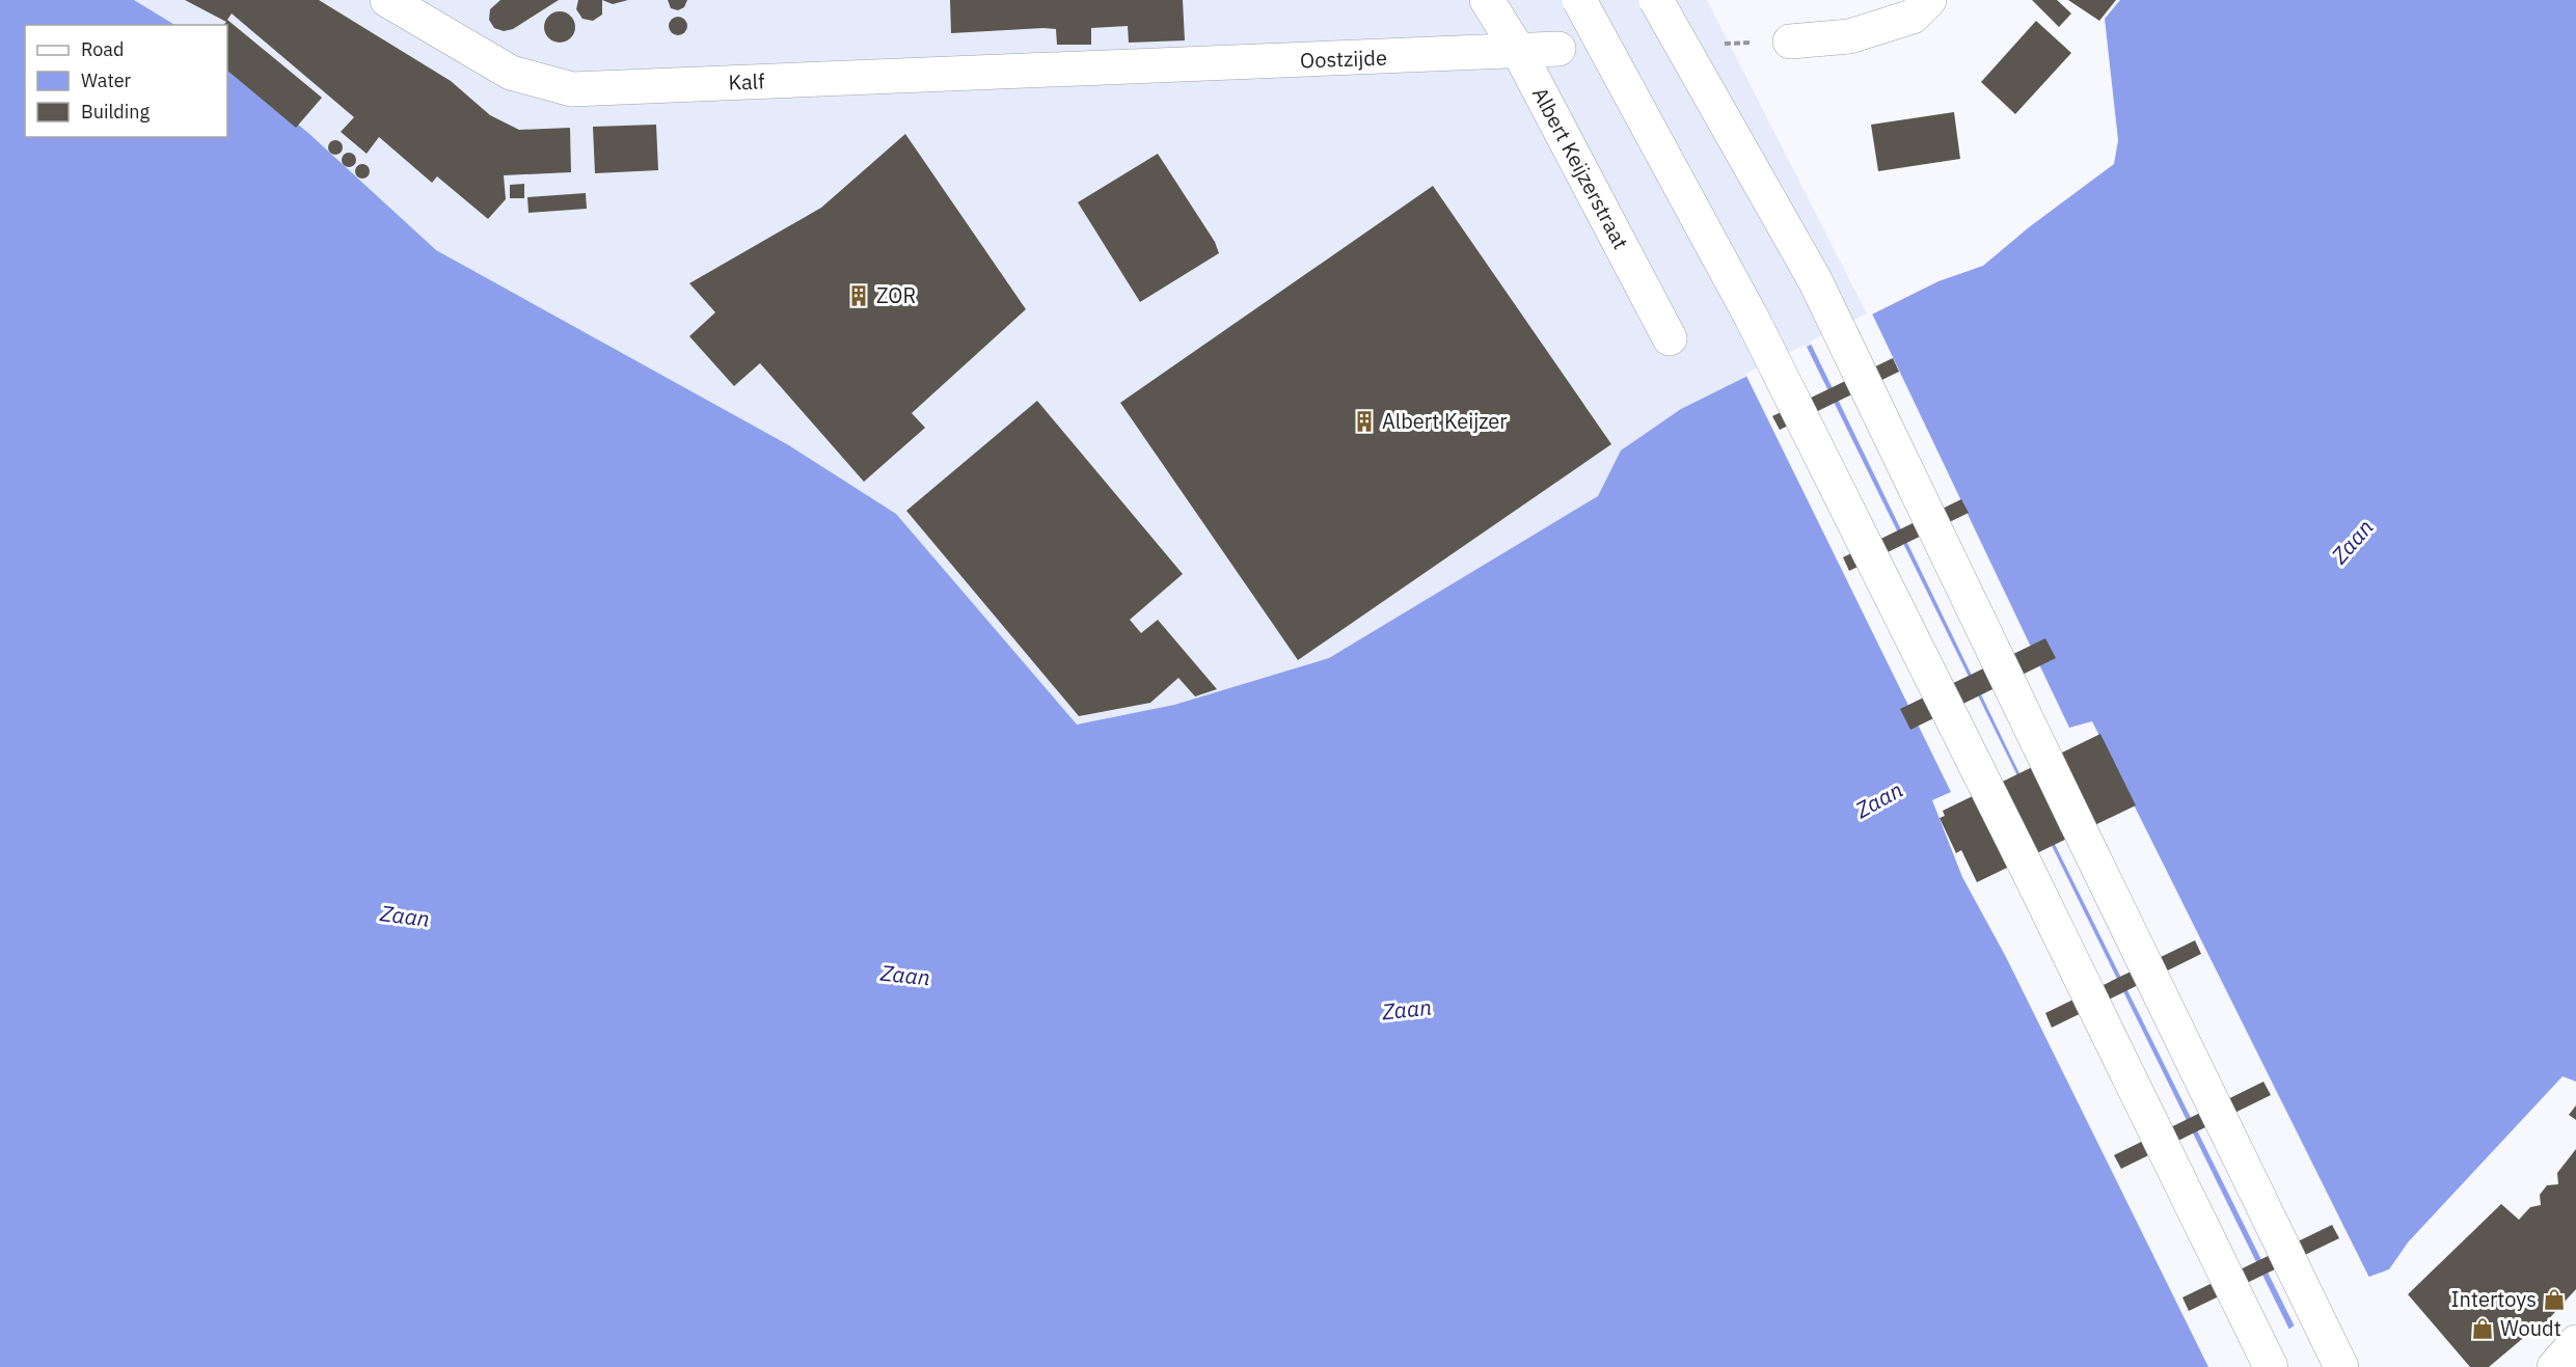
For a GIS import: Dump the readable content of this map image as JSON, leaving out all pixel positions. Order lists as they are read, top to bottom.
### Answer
{
  "streets": {
    "main road": ["Oostzijde", "Kalf", "Albert Keijzerstraat"]
  },
  "crossings": [
    ["Oostzijde", "Kalf"],
    ["Oostzijde", "Albert Keijzerstraat"]
  ],
  "water": ["Zaan"],
  "places": {
    "building": ["ZOR", "Albert Keijzer"],
    "shop": ["Intertoys", "Woudt"]
  },
  "legend": ["Road", "Water", "Building"]
}
